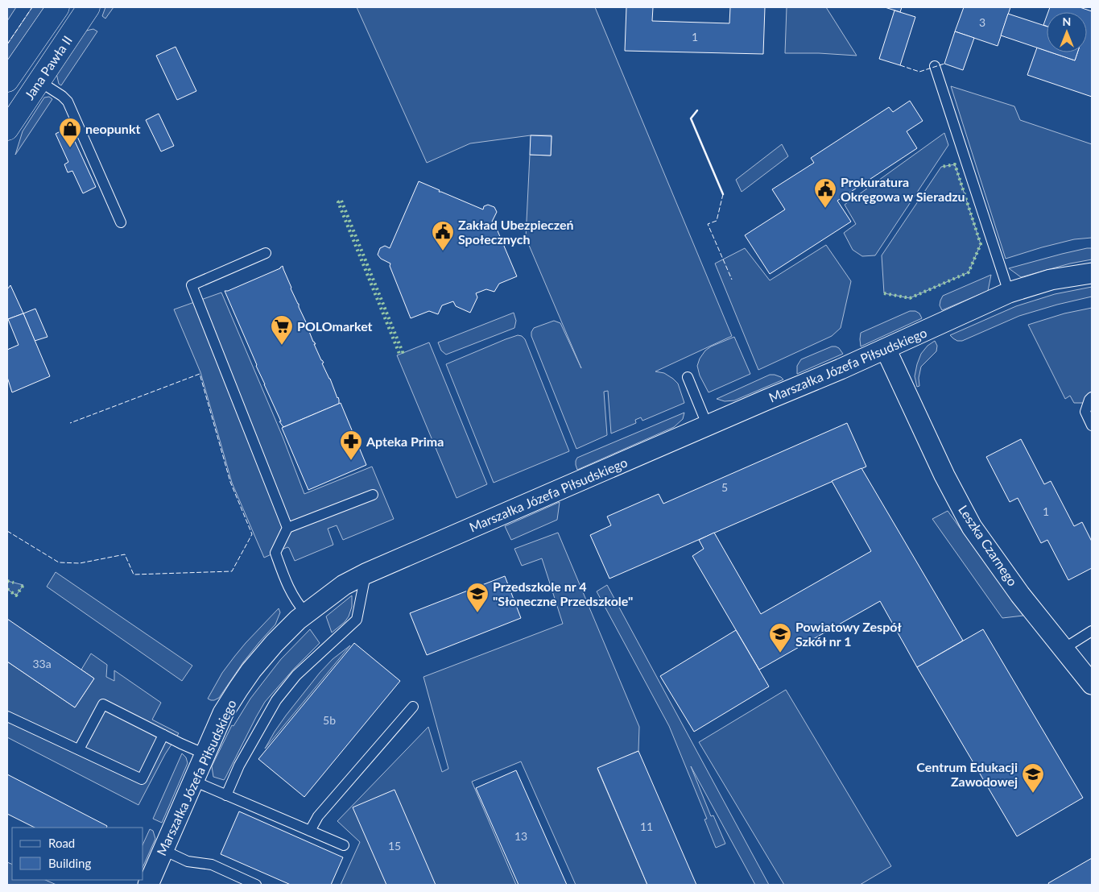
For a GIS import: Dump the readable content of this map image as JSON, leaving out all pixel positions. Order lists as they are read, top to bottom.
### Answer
{
  "streets": {
    "main road": ["Jana Pawła II"],
    "street": ["Marszałka Józefa Piłsudskiego", "Leszka Czarnego"]
  },
  "crossings": [
    ["Marszałka Józefa Piłsudskiego", "Leszka Czarnego"]
  ],
  "places": {
    "shop": ["neopunkt"],
    "public building": ["Prokuratura Okręgowa w Sieradzu", "Zakład Ubezpieczeń Społecznych"],
    "supermarket": ["POLOmarket"],
    "pharmacy": ["Apteka Prima"],
    "school or university": ["Przedszkole nr 4 \"Słoneczne Przedszkole\"", "Powiatowy Zespół Szkół nr 1", "Centrum Edukacji Zawodowej"]
  },
  "house_numbers": [
    "3",
    "1",
    "5",
    "1",
    "33a",
    "5b",
    "11",
    "13",
    "15"
  ],
  "legend": ["Road", "Building"],
  "north": "top"
}
